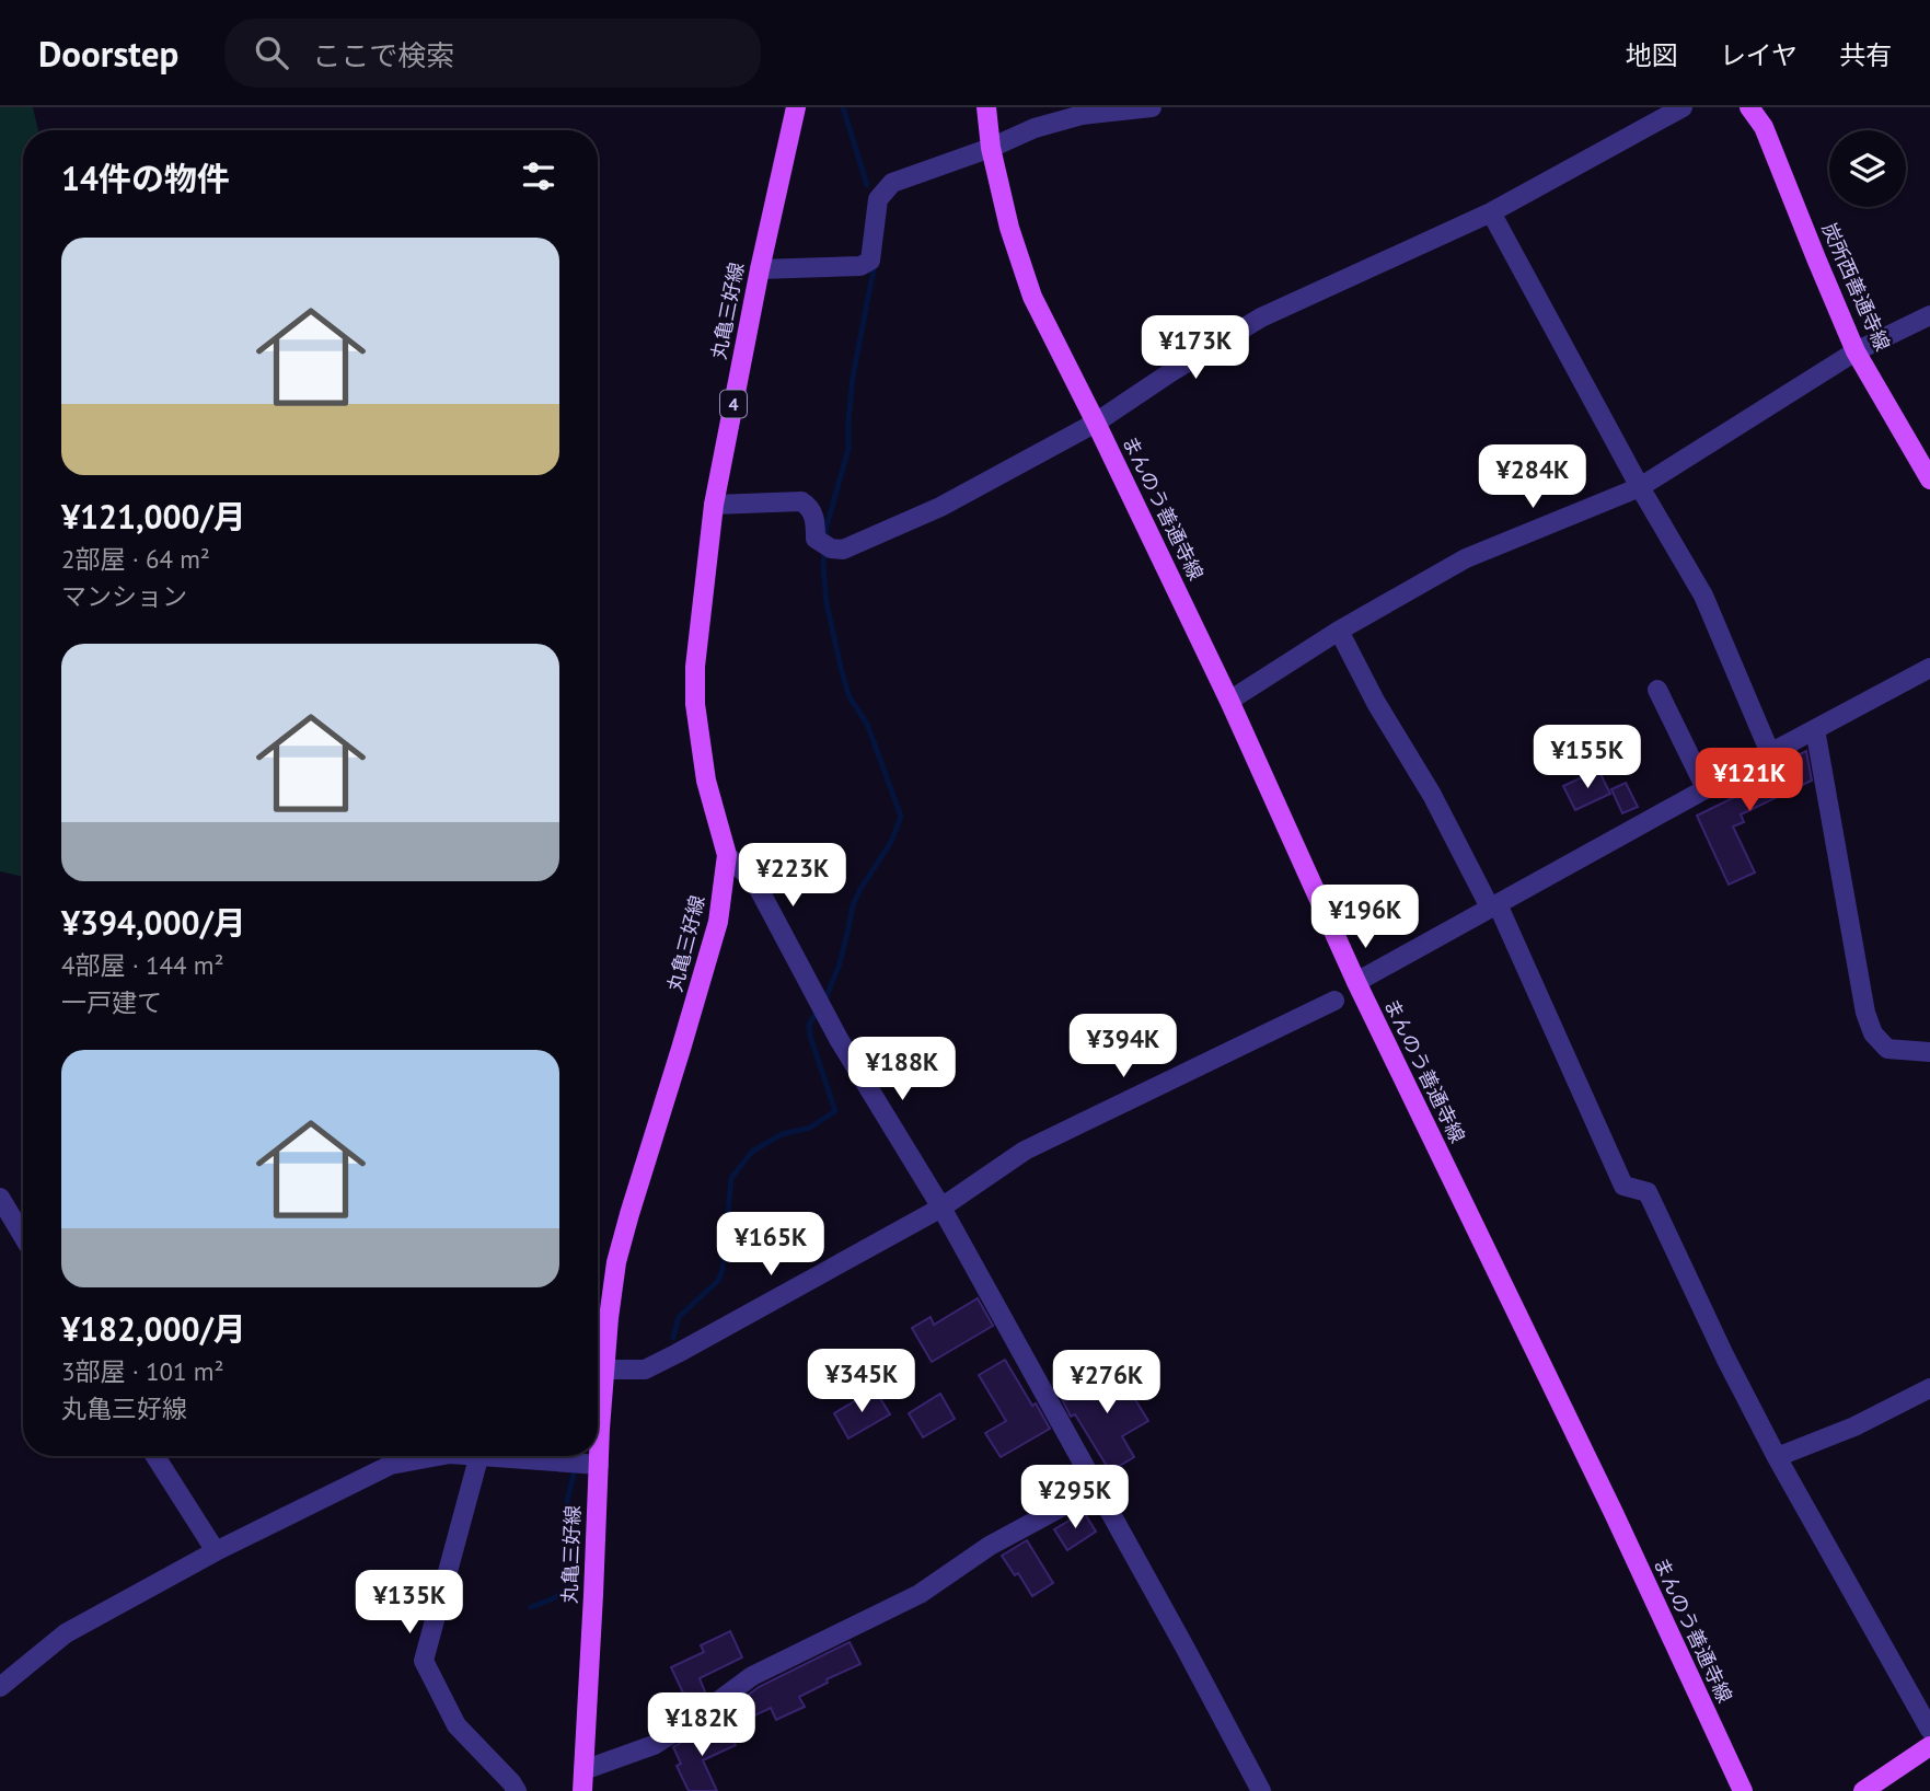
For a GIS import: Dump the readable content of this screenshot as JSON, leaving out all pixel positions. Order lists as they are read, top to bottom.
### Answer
{
  "streets": {
    "main road": [
      "炭所西善通寺線",
      "丸亀三好線",
      "4",
      "まんのう善通寺線"
    ]
  },
  "page": {
    "header": "Doorstep",
    "search": "ここで検索",
    "nav": ["地図", "レイヤ", "共有"],
    "heading": "14件の物件",
    "list": [
      {
        "name": "¥121,000/月",
        "note": "2部屋 · 64 m² · マンション"
      },
      {
        "name": "¥394,000/月",
        "note": "4部屋 · 144 m² · 一戸建て"
      },
      {
        "name": "¥182,000/月",
        "note": "3部屋 · 101 m² · 丸亀三好線"
      }
    ],
    "price": [
      "¥173K",
      "¥284K",
      "¥155K",
      "¥121K",
      "¥223K",
      "¥196K",
      "¥394K",
      "¥188K",
      "¥165K",
      "¥345K",
      "¥276K",
      "¥295K",
      "¥135K",
      "¥182K"
    ]
  }
}
